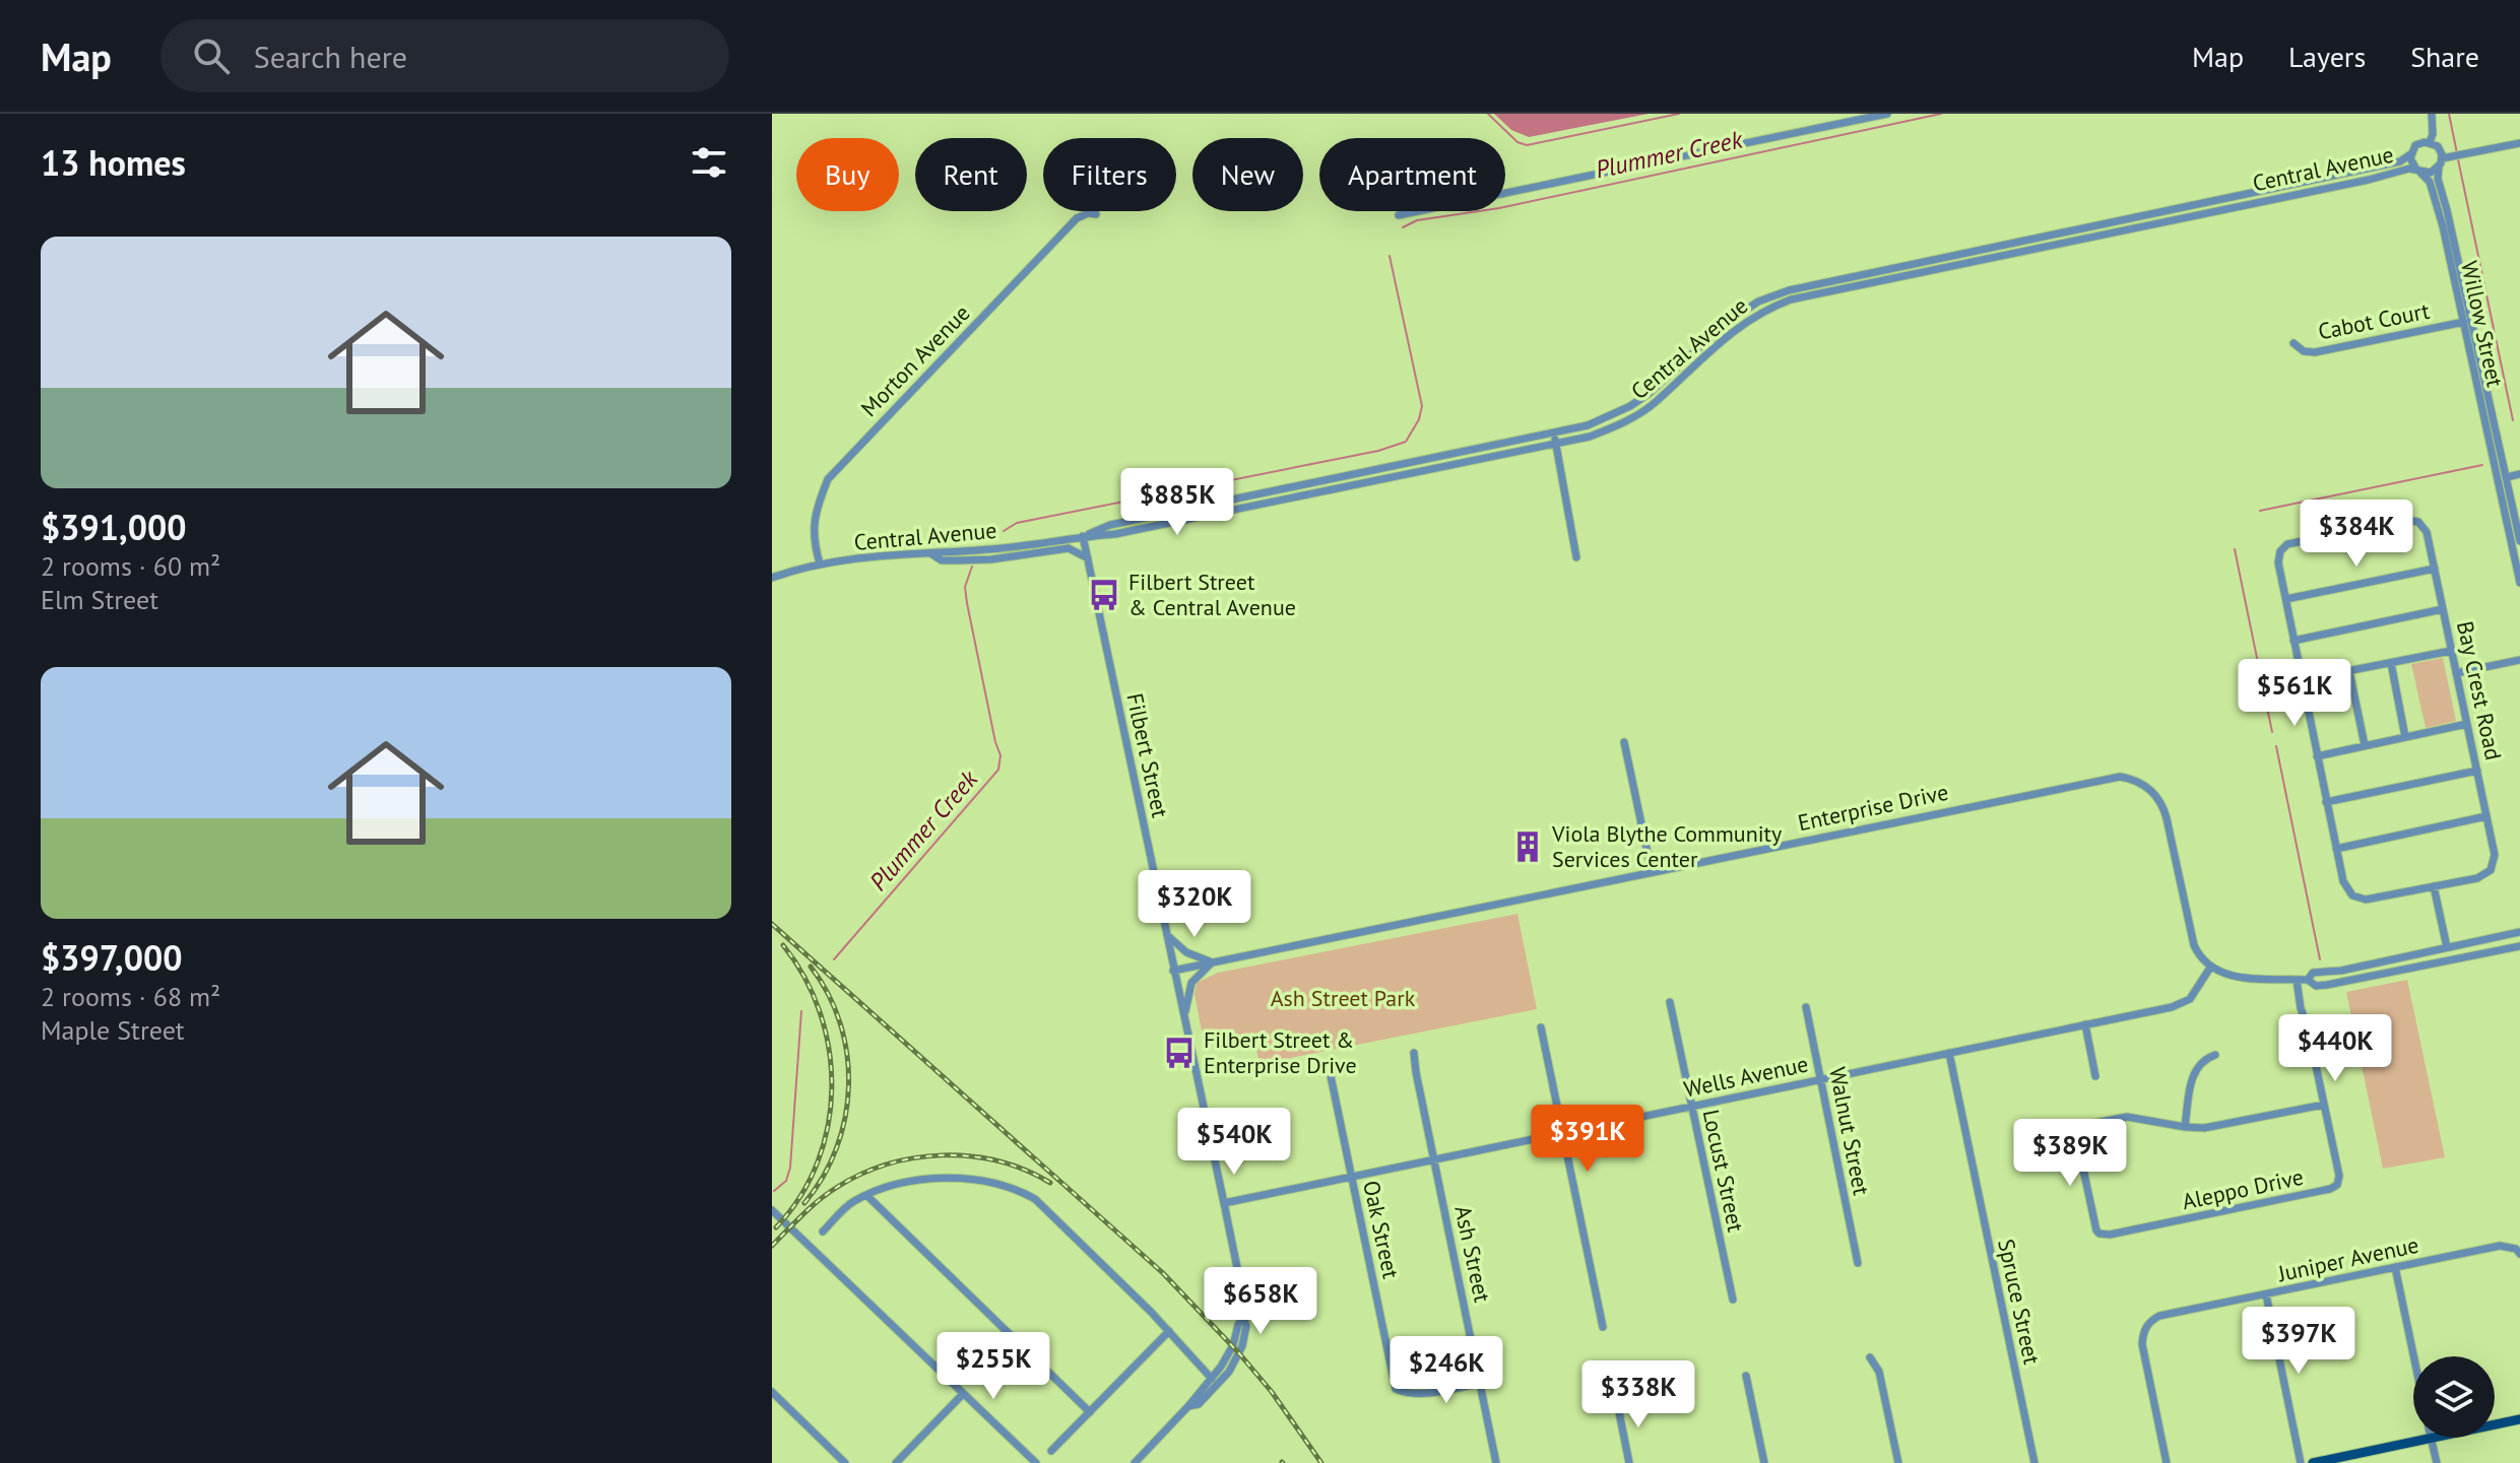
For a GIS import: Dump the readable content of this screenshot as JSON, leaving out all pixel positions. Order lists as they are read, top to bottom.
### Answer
{
  "streets": {
    "street": [
      "Central Avenue",
      "Cabot Court",
      "Willow Street",
      "Morton Avenue",
      "Bay Crest Road",
      "Filbert Street",
      "Enterprise Drive",
      "Wells Avenue",
      "Walnut Street",
      "Locust Street",
      "Aleppo Drive",
      "Oak Street",
      "Ash Street",
      "Juniper Avenue",
      "Spruce Street"
    ]
  },
  "crossings": [
    ["Central Avenue", "Willow Street"],
    ["Central Avenue", "Morton Avenue"],
    ["Central Avenue", "Filbert Street"],
    ["Cabot Court", "Willow Street"],
    ["Filbert Street", "Enterprise Drive"],
    ["Filbert Street", "Wells Avenue"],
    ["Enterprise Drive", "Wells Avenue"],
    ["Wells Avenue", "Walnut Street"],
    ["Wells Avenue", "Locust Street"],
    ["Wells Avenue", "Oak Street"],
    ["Wells Avenue", "Ash Street"],
    ["Wells Avenue", "Spruce Street"],
    ["Oak Street", "Ash Street"]
  ],
  "water": ["Plummer Creek"],
  "parks": ["Ash Street Park"],
  "places": {
    "bus stop": ["Filbert Street & Central Avenue", "Filbert Street & Enterprise Drive"],
    "building": ["Viola Blythe Community Services Center"]
  },
  "page": {
    "header": "Map",
    "search": "Search here",
    "nav": ["Map", "Layers", "Share"],
    "heading": "13 homes",
    "chip": [
      "Buy",
      "Rent",
      "Filters",
      "New",
      "Apartment"
    ],
    "list": [
      {
        "name": "$391,000",
        "note": "2 rooms · 60 m² · Elm Street"
      },
      {
        "name": "$397,000",
        "note": "2 rooms · 68 m² · Maple Street"
      }
    ],
    "price": [
      "$885K",
      "$384K",
      "$561K",
      "$320K",
      "$440K",
      "$391K",
      "$540K",
      "$389K",
      "$658K",
      "$397K",
      "$255K",
      "$246K",
      "$338K"
    ]
  }
}
